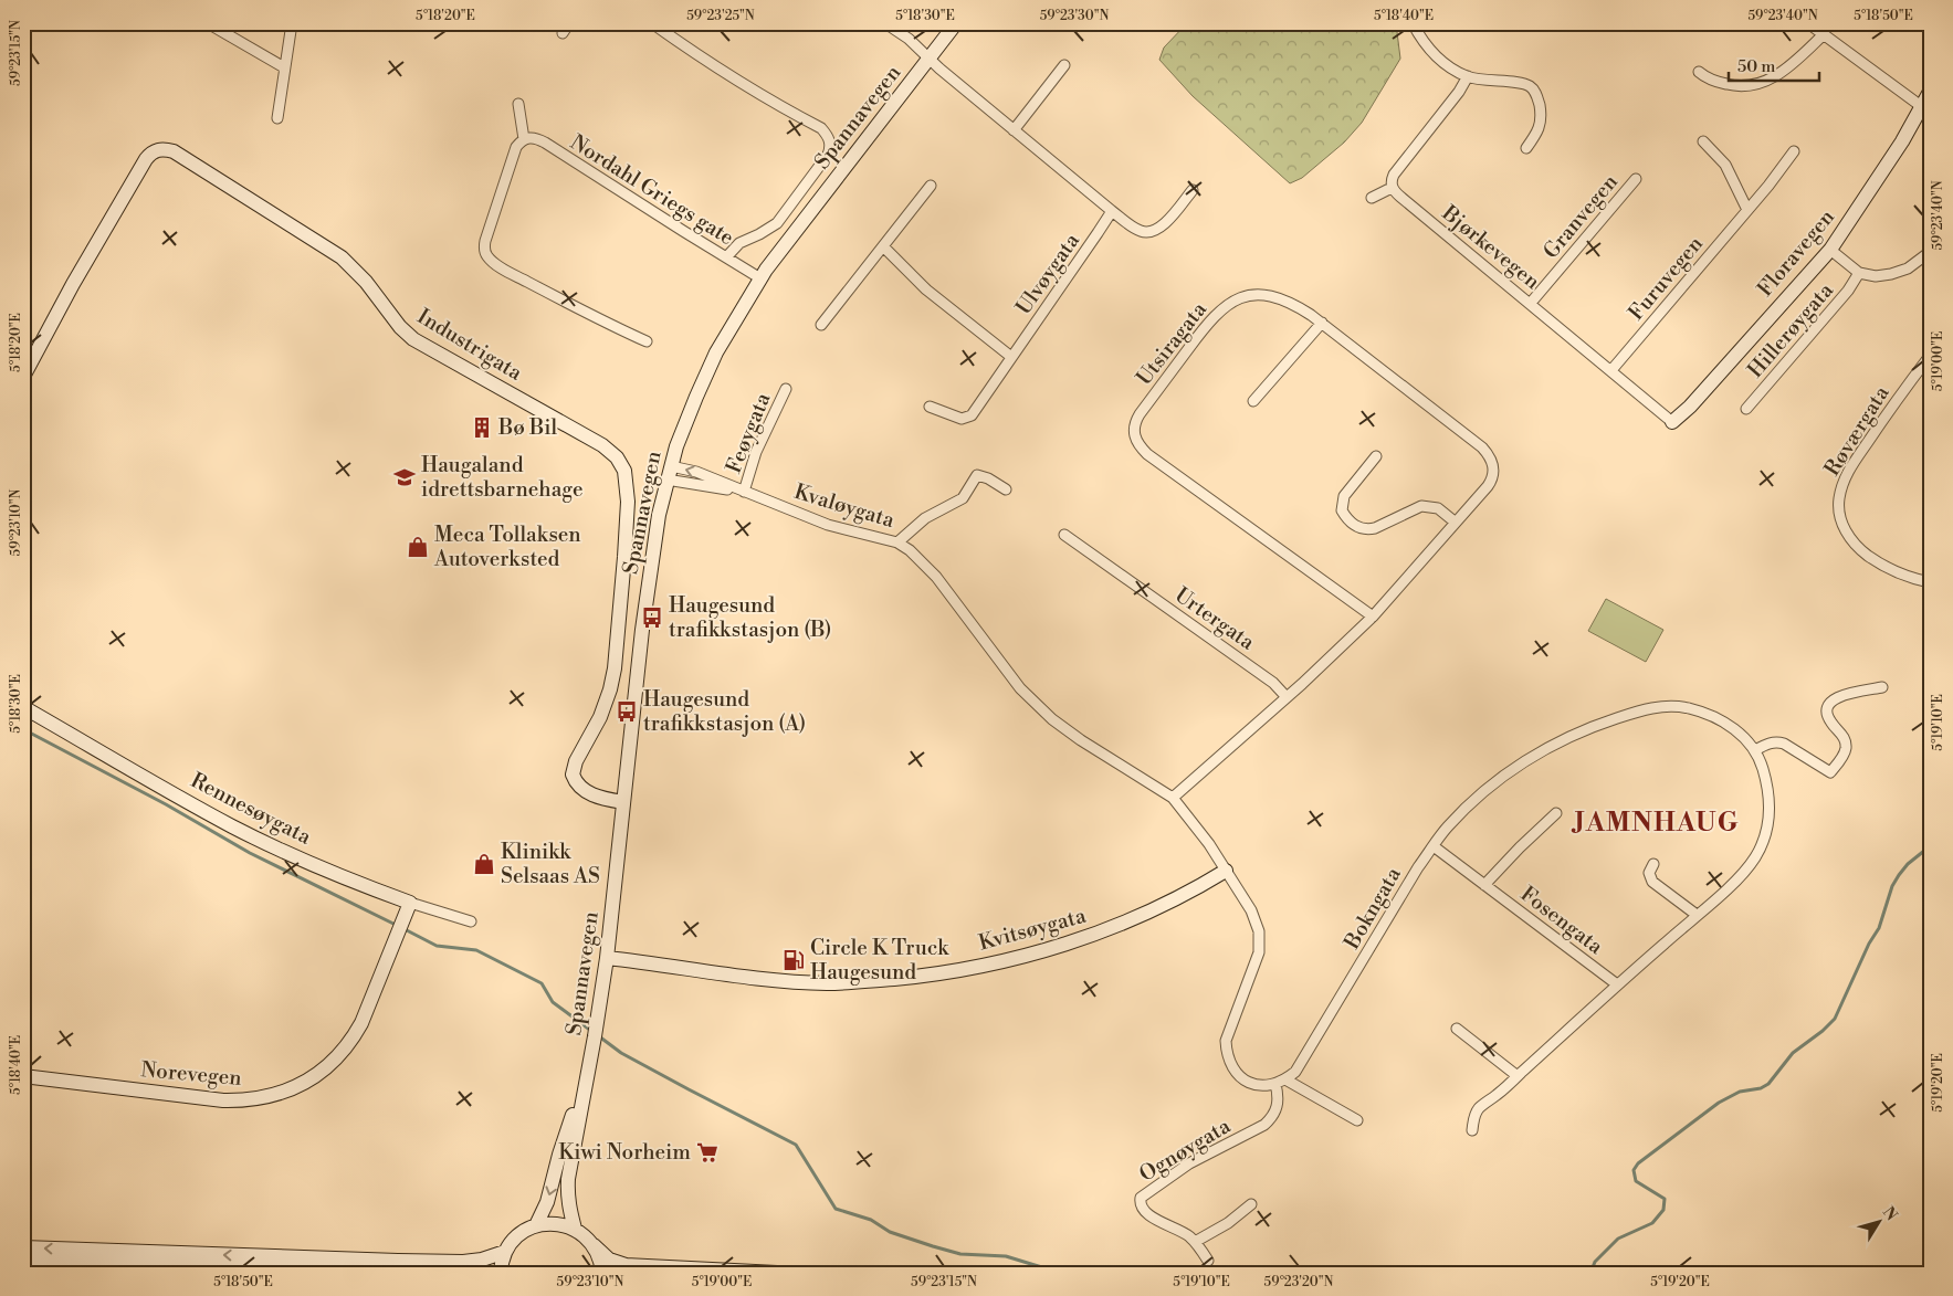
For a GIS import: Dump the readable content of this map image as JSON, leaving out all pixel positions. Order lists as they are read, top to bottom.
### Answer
{
  "streets": {
    "street": [
      "Spannavegen",
      "Nordahl Griegs gate",
      "Granvegen",
      "Bjørkevegen",
      "Floravegen",
      "Ulvøygata",
      "Furuvegen",
      "Hillerøygata",
      "Utsiragata",
      "Industrigata",
      "Røværgata",
      "Feøygata",
      "Kvaløygata",
      "Urtergata",
      "Rennesøygata",
      "Bokngata",
      "Fosengata",
      "Kvitsøygata",
      "Norevegen",
      "Ognøygata"
    ]
  },
  "crossings": [
    ["Spannavegen", "Nordahl Griegs gate"],
    ["Spannavegen", "Industrigata"],
    ["Spannavegen", "Kvaløygata"],
    ["Spannavegen", "Kvitsøygata"],
    ["Granvegen", "Bjørkevegen"],
    ["Bjørkevegen", "Floravegen"],
    ["Bjørkevegen", "Furuvegen"],
    ["Floravegen", "Hillerøygata"],
    ["Utsiragata", "Urtergata"],
    ["Feøygata", "Kvaløygata"],
    ["Rennesøygata", "Norevegen"],
    ["Bokngata", "Fosengata"],
    ["Bokngata", "Ognøygata"]
  ],
  "districts": ["JAMNHAUG"],
  "places": {
    "building": ["Bø Bil"],
    "school or university": ["Haugaland idrettsbarnehage"],
    "shop": ["Meca Tollaksen Autoverksted", "Klinikk Selsaas AS"],
    "bus stop": ["Haugesund trafikkstasjon (B)", "Haugesund trafikkstasjon (A)"],
    "fuel station": ["Circle K Truck Haugesund"],
    "supermarket": ["Kiwi Norheim"]
  },
  "scale_bar": "50 m",
  "north": "top right",
  "coordinates": [
    "5°18'20\"E",
    "59°23'25\"N",
    "5°18'30\"E",
    "59°23'30\"N",
    "5°18'40\"E",
    "59°23'40\"N",
    "5°18'50\"E",
    "59°23'15\"N",
    "5°19'00\"E",
    "59°23'10\"N",
    "5°19'10\"E",
    "5°19'20\"E",
    "59°23'20\"N"
  ]
}
